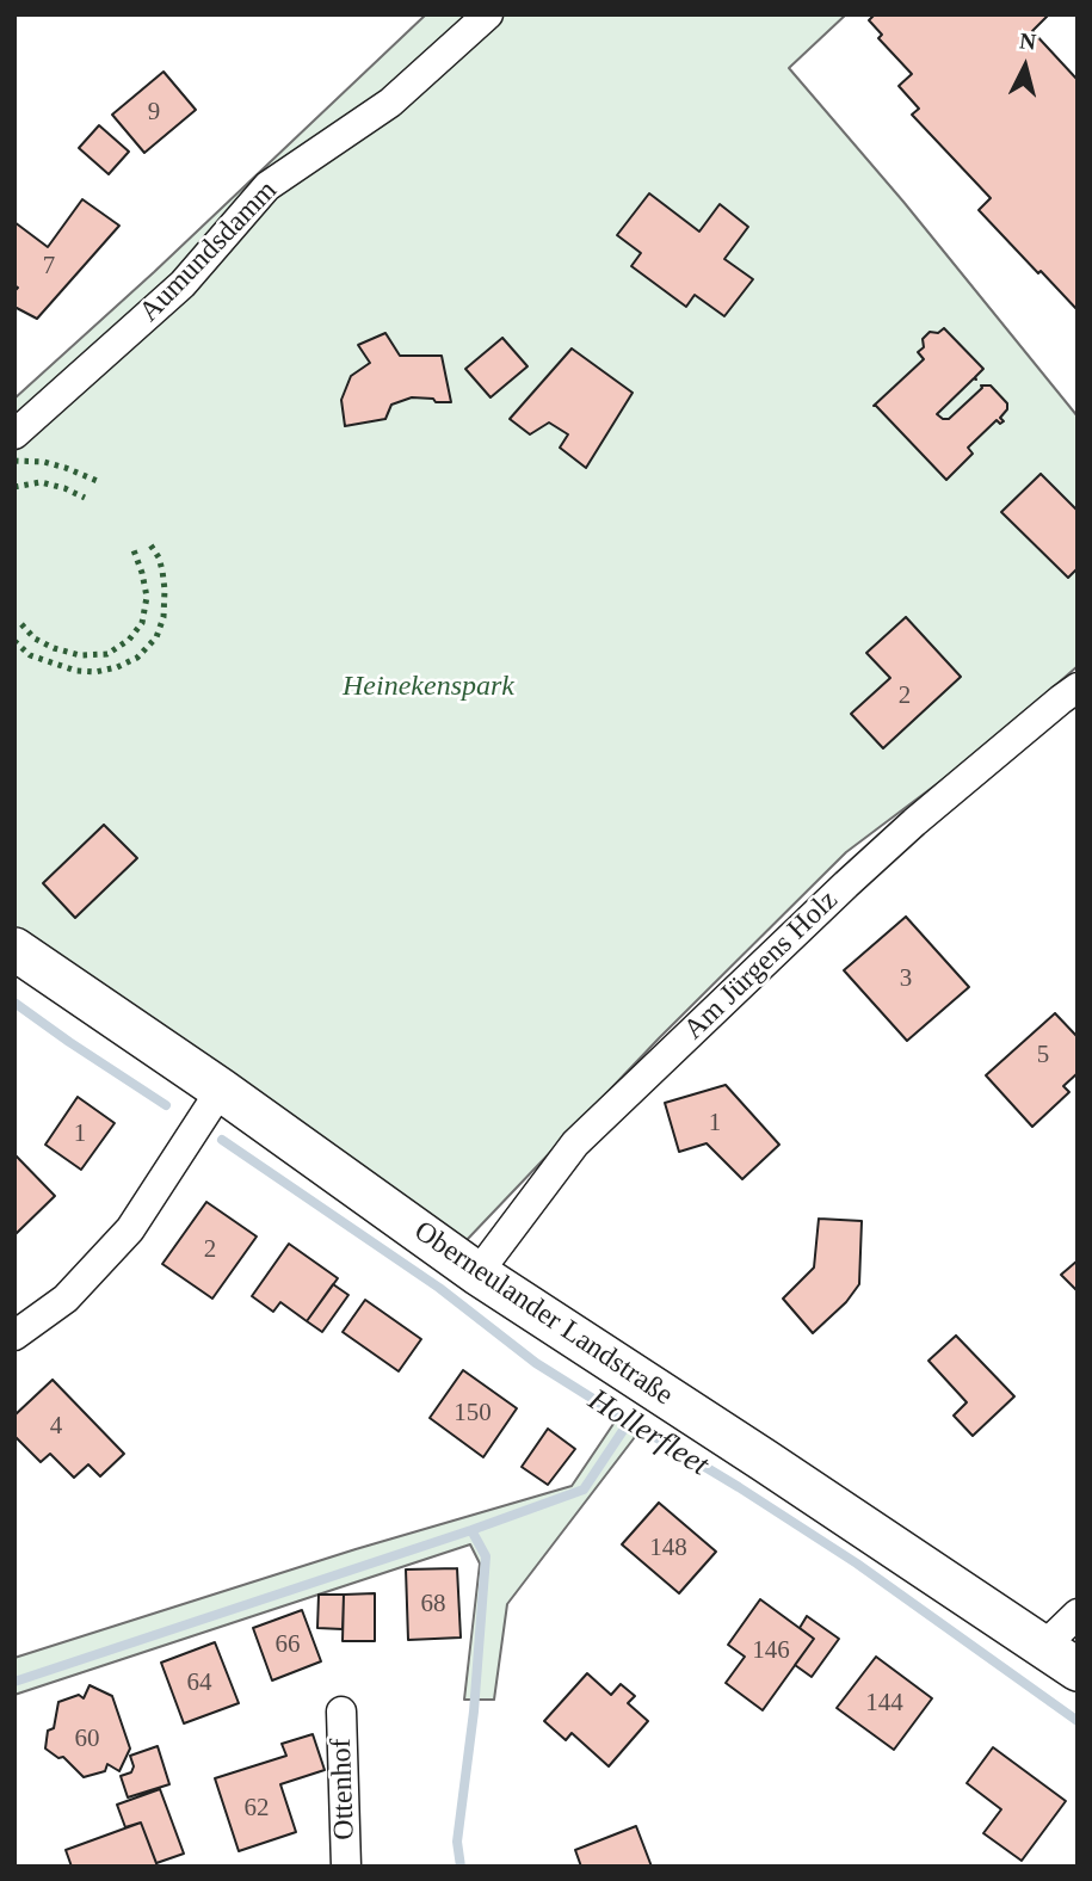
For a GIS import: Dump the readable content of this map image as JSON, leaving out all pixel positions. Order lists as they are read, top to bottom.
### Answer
{
  "streets": {
    "street": [
      "Aumundsdamm",
      "Am Jürgens Holz",
      "Oberneulander Landstraße",
      "Ottenhof"
    ]
  },
  "crossings": [
    ["Am Jürgens Holz", "Oberneulander Landstraße"]
  ],
  "water": ["Hollerfleet"],
  "parks": ["Heinekenspark"],
  "house_numbers": [
    "9",
    "7",
    "2",
    "3",
    "5",
    "1",
    "1",
    "2",
    "150",
    "4",
    "148",
    "68",
    "66",
    "146",
    "64",
    "144",
    "60",
    "62"
  ],
  "north": "top"
}
